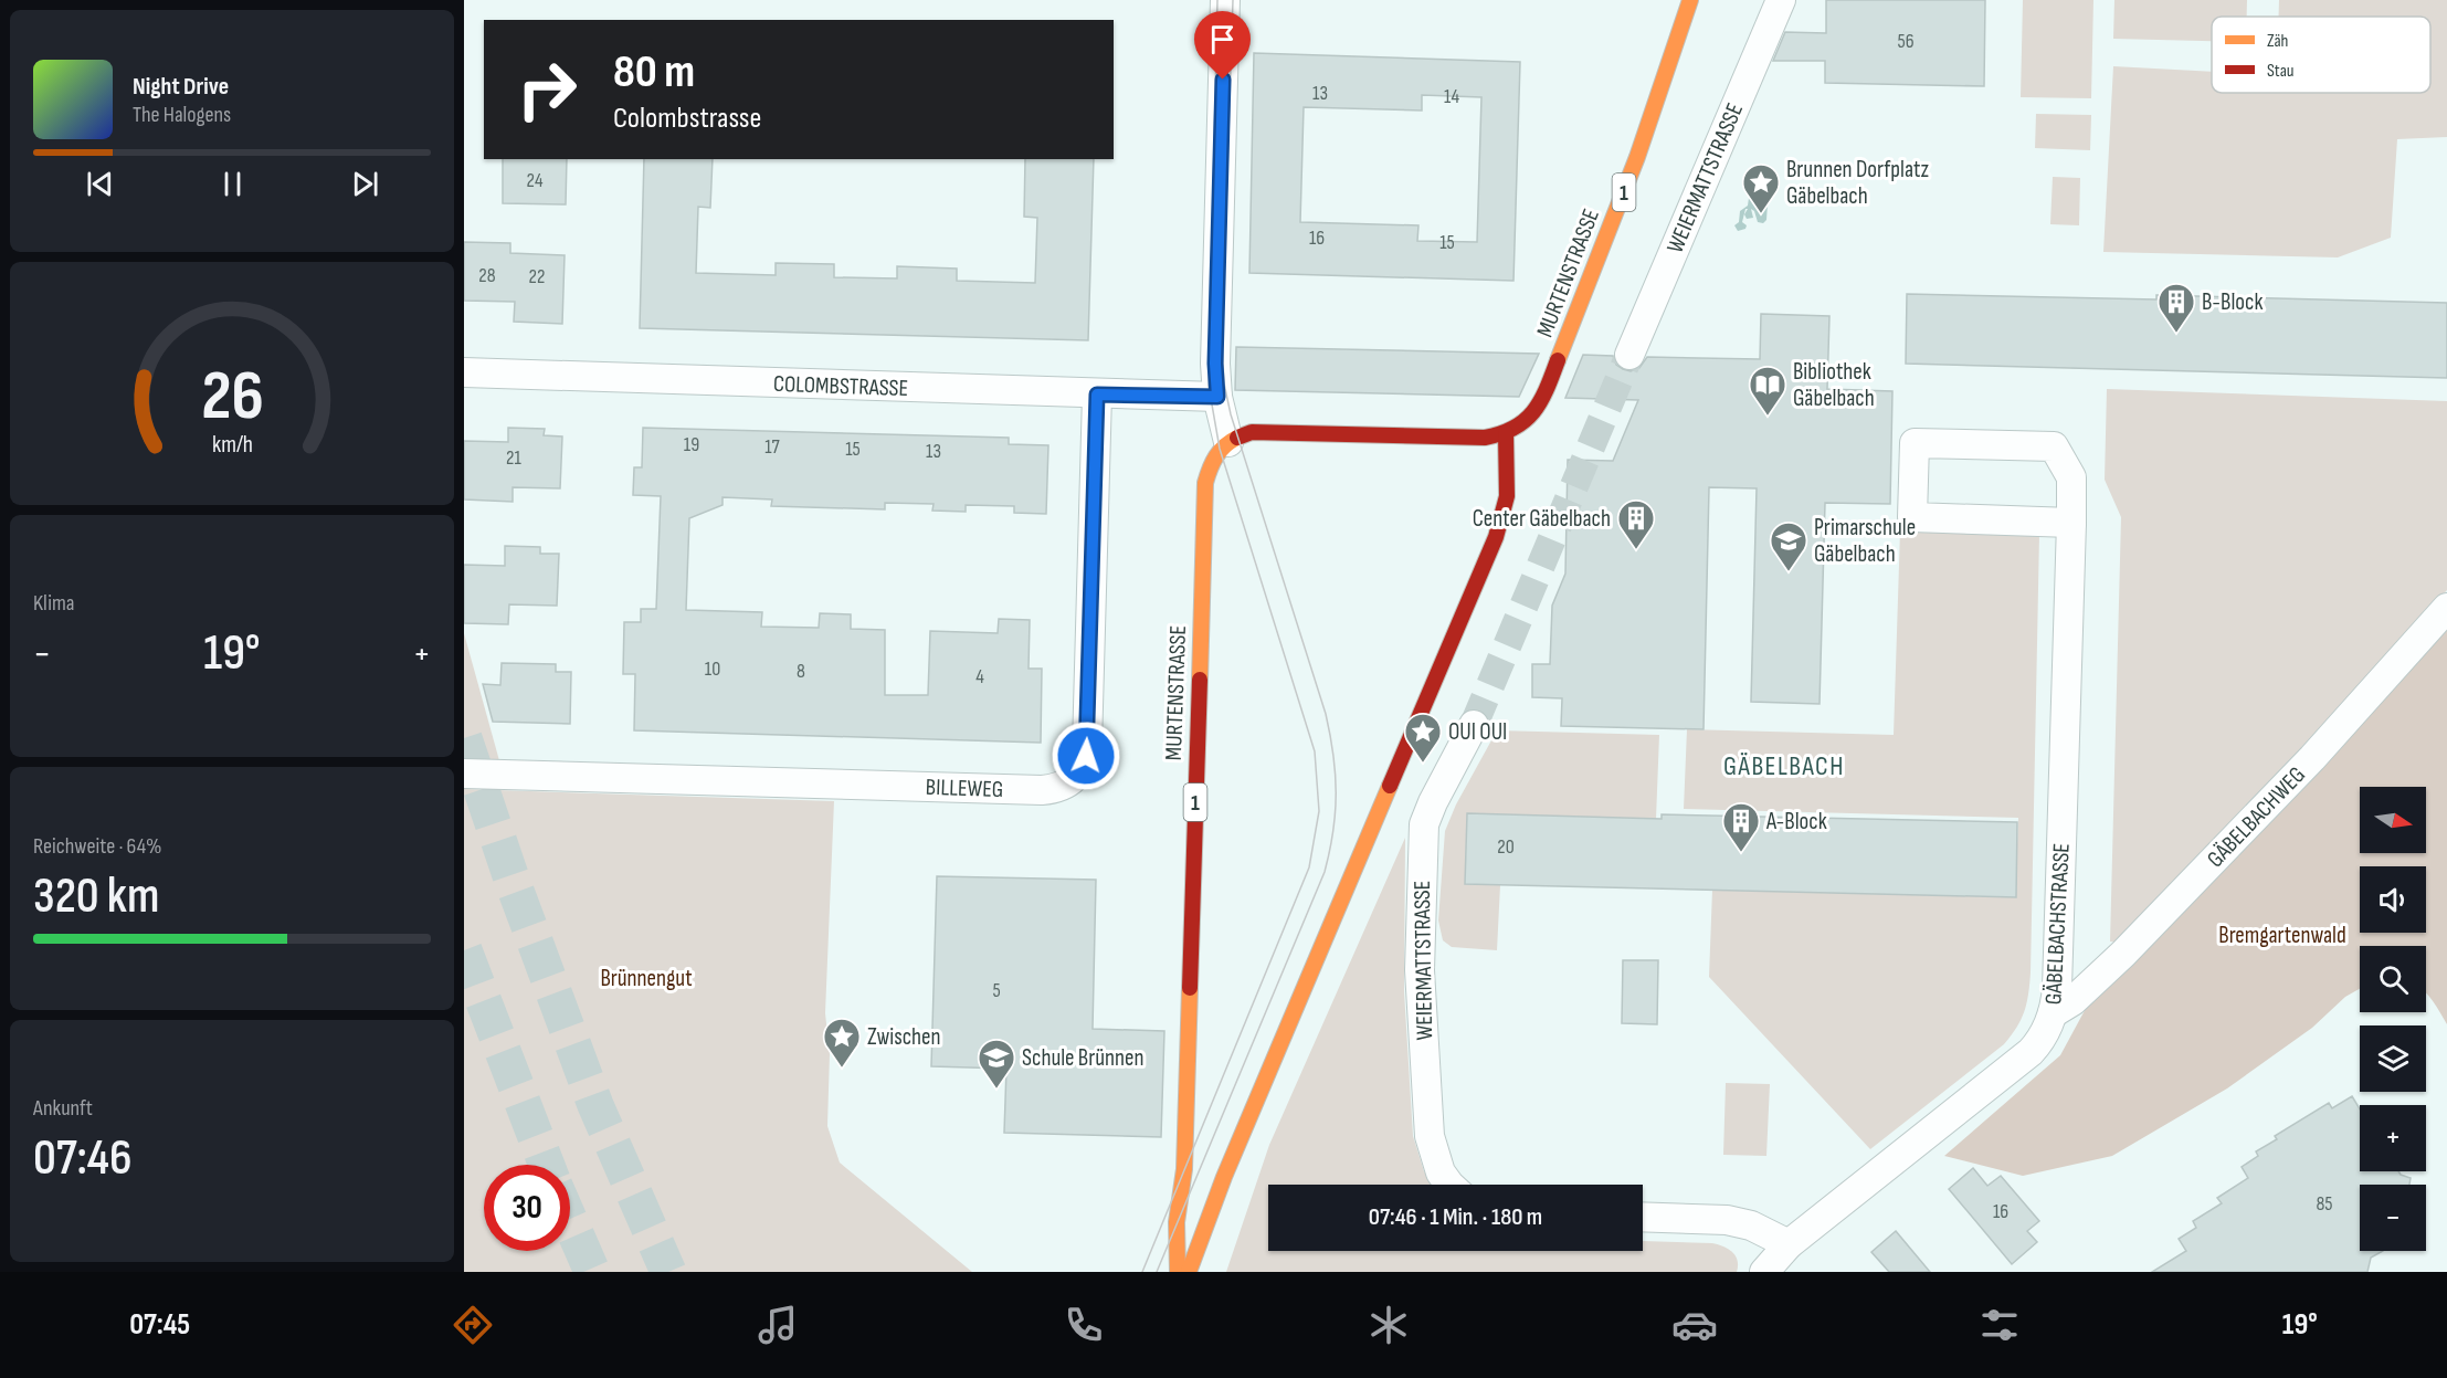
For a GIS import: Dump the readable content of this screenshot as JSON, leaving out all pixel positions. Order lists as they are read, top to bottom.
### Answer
{
  "streets": {
    "main road": ["1", "MURTENSTRASSE"],
    "street": [
      "WEIERMATTSTRASSE",
      "COLOMBSTRASSE",
      "BILLEWEG",
      "GÄBELBACHWEG",
      "GÄBELBACHSTRASSE"
    ]
  },
  "crossings": [
    ["COLOMBSTRASSE", "BILLEWEG"],
    ["GÄBELBACHWEG", "GÄBELBACHSTRASSE"]
  ],
  "districts": ["GÄBELBACH"],
  "parks": ["Bremgartenwald", "Brünnengut"],
  "places": {
    "place": ["Brunnen Dorfplatz Gäbelbach", "OUI OUI", "Zwischen"],
    "building": ["B-Block", "Center Gäbelbach", "A-Block"],
    "library": ["Bibliothek Gäbelbach"],
    "school or university": ["Primarschule Gäbelbach", "Schule Brünnen"]
  },
  "house_numbers": [
    "56",
    "13",
    "14",
    "24",
    "16",
    "15",
    "28",
    "22",
    "19",
    "17",
    "15",
    "13",
    "21",
    "10",
    "8",
    "4",
    "20",
    "5",
    "85",
    "16"
  ],
  "legend": ["Zäh", "Stau"],
  "north": "right",
  "page": {
    "turn": ["80 m", "Colombstrasse"],
    "song": ["Night Drive", "The Halogens"],
    "tile": [
      "Klima",
      ["Reichweite · 64%", "320 km"],
      ["Ankunft", "07:46"]
    ],
    "heat": ["−", "19°", "+"],
    "map_buttons": ["+", "−"],
    "limit": "30",
    "trip": "07:46 · 1 Min. · 180 m",
    "tabs": ["07:45", "19°"],
    "gauge": ["26", "km/h"]
  }
}
